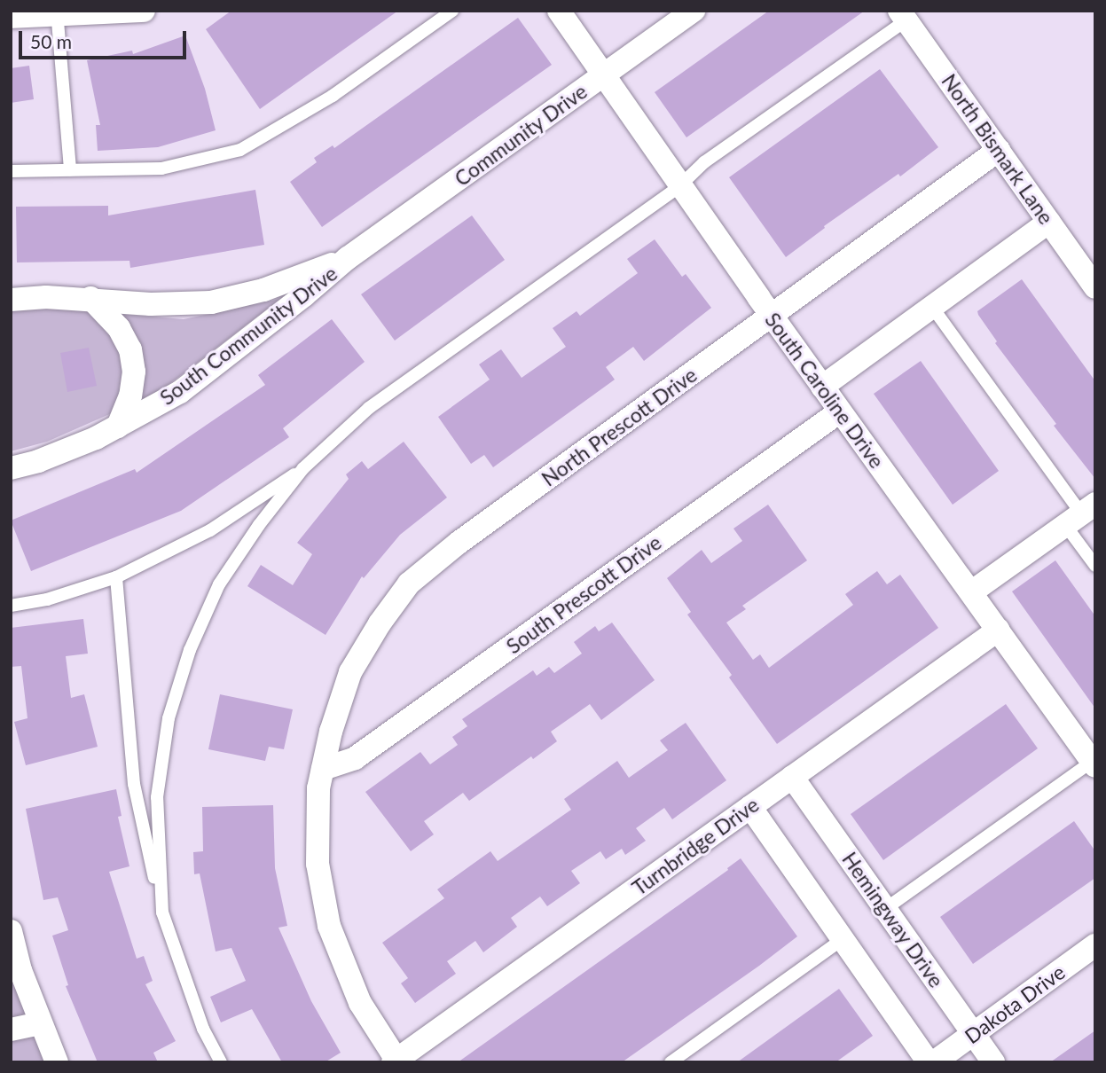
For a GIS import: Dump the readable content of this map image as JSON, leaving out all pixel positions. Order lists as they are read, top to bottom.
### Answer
{
  "streets": {
    "street": [
      "Community Drive",
      "North Bismark Lane",
      "South Community Drive",
      "South Caroline Drive",
      "North Prescott Drive",
      "South Prescott Drive",
      "Turnbridge Drive",
      "Hemingway Drive",
      "Dakota Drive"
    ]
  },
  "crossings": [
    ["Community Drive", "South Community Drive"],
    ["Community Drive", "South Caroline Drive"],
    ["North Bismark Lane", "North Prescott Drive"],
    ["South Caroline Drive", "North Prescott Drive"],
    ["South Caroline Drive", "South Prescott Drive"],
    ["South Caroline Drive", "Turnbridge Drive"],
    ["North Prescott Drive", "South Prescott Drive"],
    ["North Prescott Drive", "Turnbridge Drive"],
    ["Turnbridge Drive", "Hemingway Drive"],
    ["Hemingway Drive", "Dakota Drive"]
  ],
  "scale_bar": "50 m"
}
